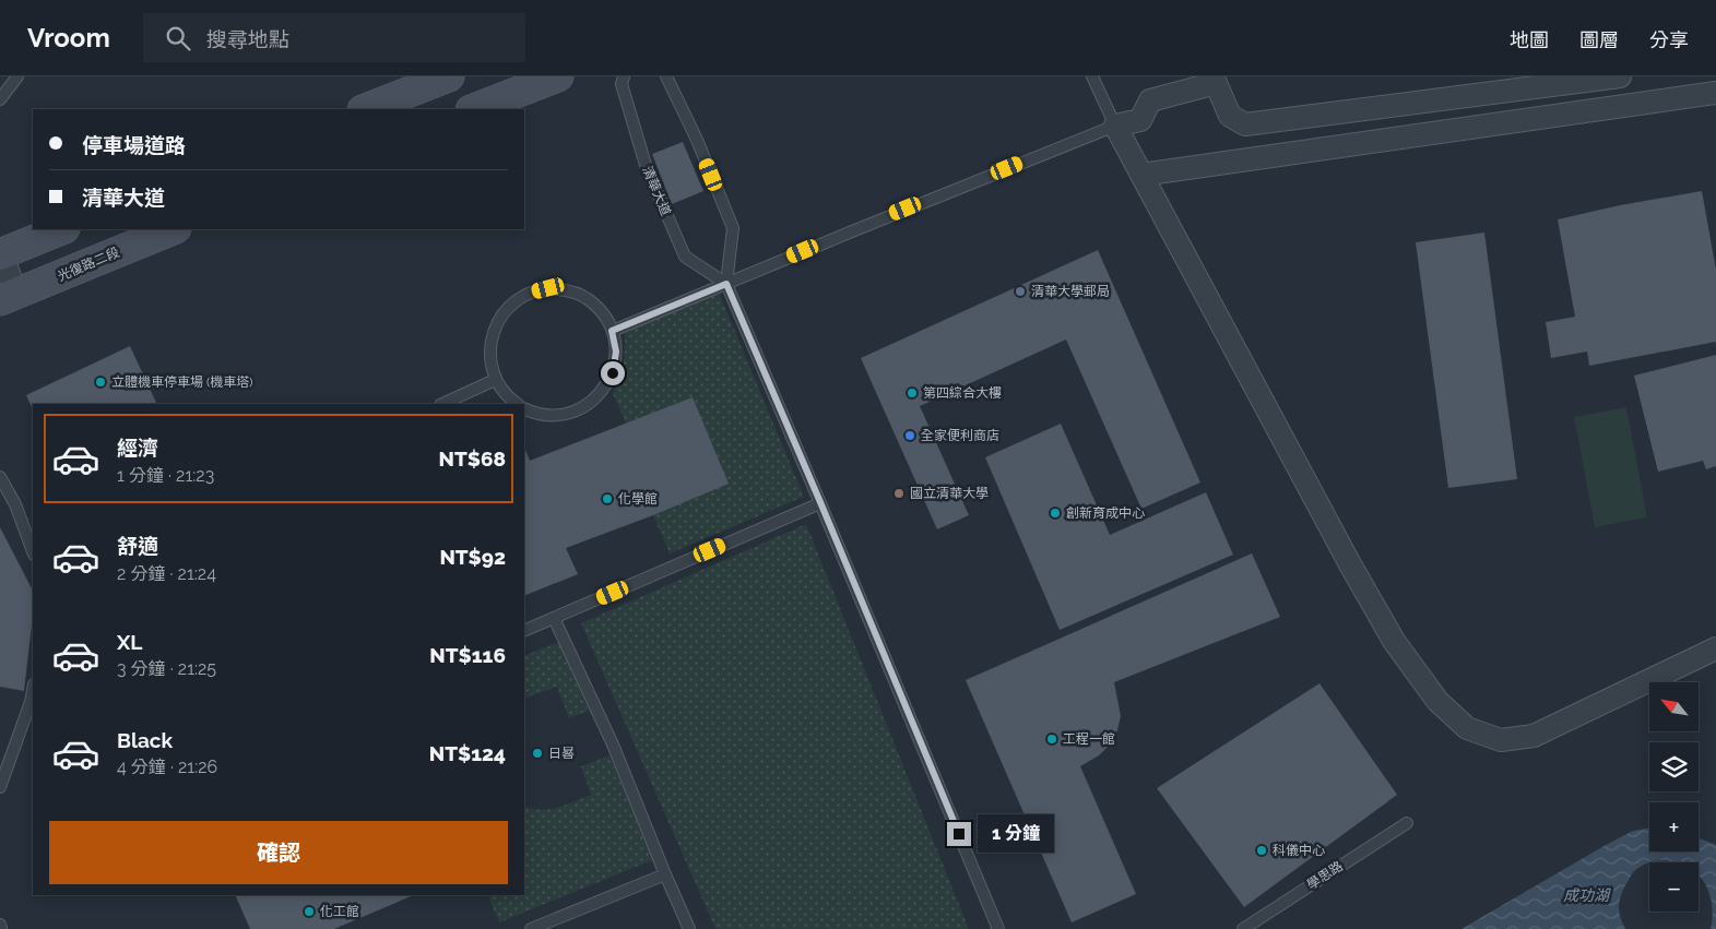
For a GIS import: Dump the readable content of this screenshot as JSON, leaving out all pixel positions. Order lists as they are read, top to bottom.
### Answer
{
  "streets": {
    "main road": ["光復路二段"],
    "lane": ["清華大道", "學思路"]
  },
  "water": ["成功湖"],
  "places": [
    "清華大學郵局",
    "立體機車停車場 (機車塔)",
    "第四綜合大樓",
    "全家便利商店",
    "國立清華大學",
    "化學館",
    "創新育成中心",
    "工程一館",
    "日晷",
    "科儀中心",
    "化工館"
  ],
  "north": "top left",
  "page": {
    "header": "Vroom",
    "search": "搜尋地點",
    "nav": ["地圖", "圖層", "分享"],
    "banner": ["停車場道路", "清華大道"],
    "list": [
      {
        "name": "經濟",
        "note": "1 分鐘 · 21:23",
        "value": "NT$68"
      },
      {
        "name": "舒適",
        "note": "2 分鐘 · 21:24",
        "value": "NT$92"
      },
      {
        "name": "XL",
        "note": "3 分鐘 · 21:25",
        "value": "NT$116"
      },
      {
        "name": "Black",
        "note": "4 分鐘 · 21:26",
        "value": "NT$124"
      }
    ],
    "map_buttons": ["+", "−"],
    "buttons": "確認",
    "bubble": "1 分鐘"
  }
}
